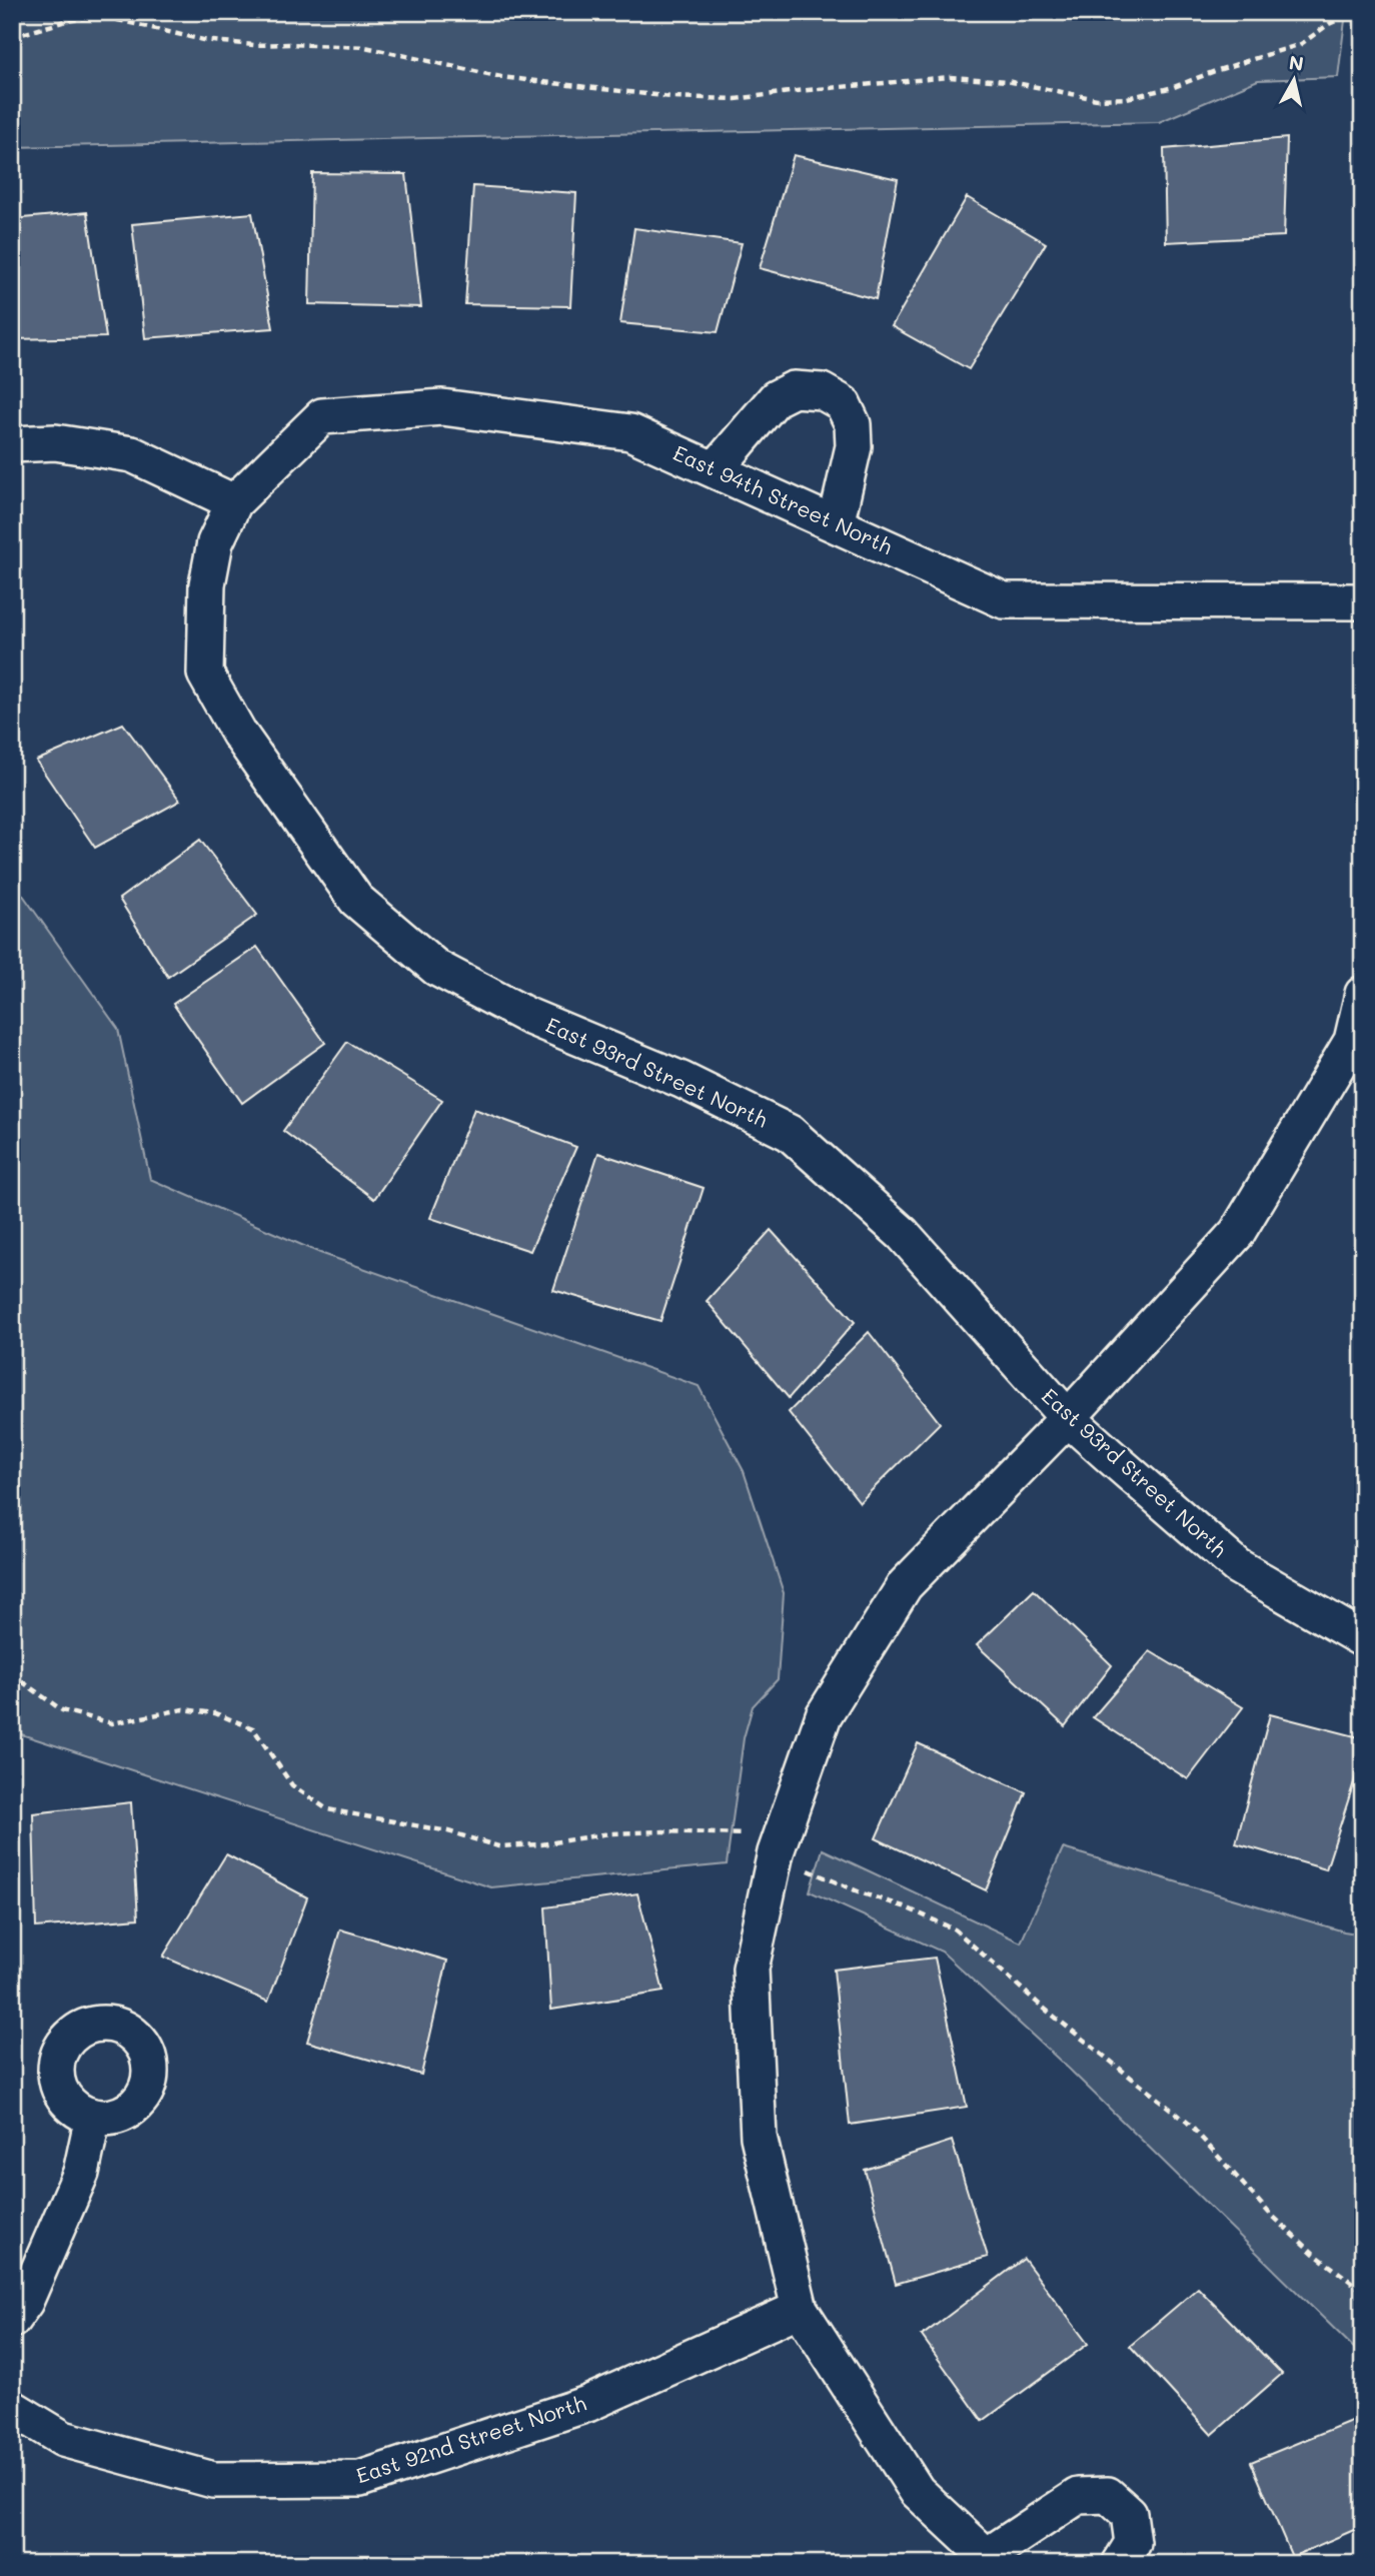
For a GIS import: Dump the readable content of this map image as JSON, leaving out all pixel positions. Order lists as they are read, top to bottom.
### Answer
{
  "streets": {
    "street": ["East 94th Street North", "East 93rd Street North", "East 92nd Street North"]
  },
  "crossings": [
    ["East 94th Street North", "East 93rd Street North"]
  ],
  "north": "top"
}
